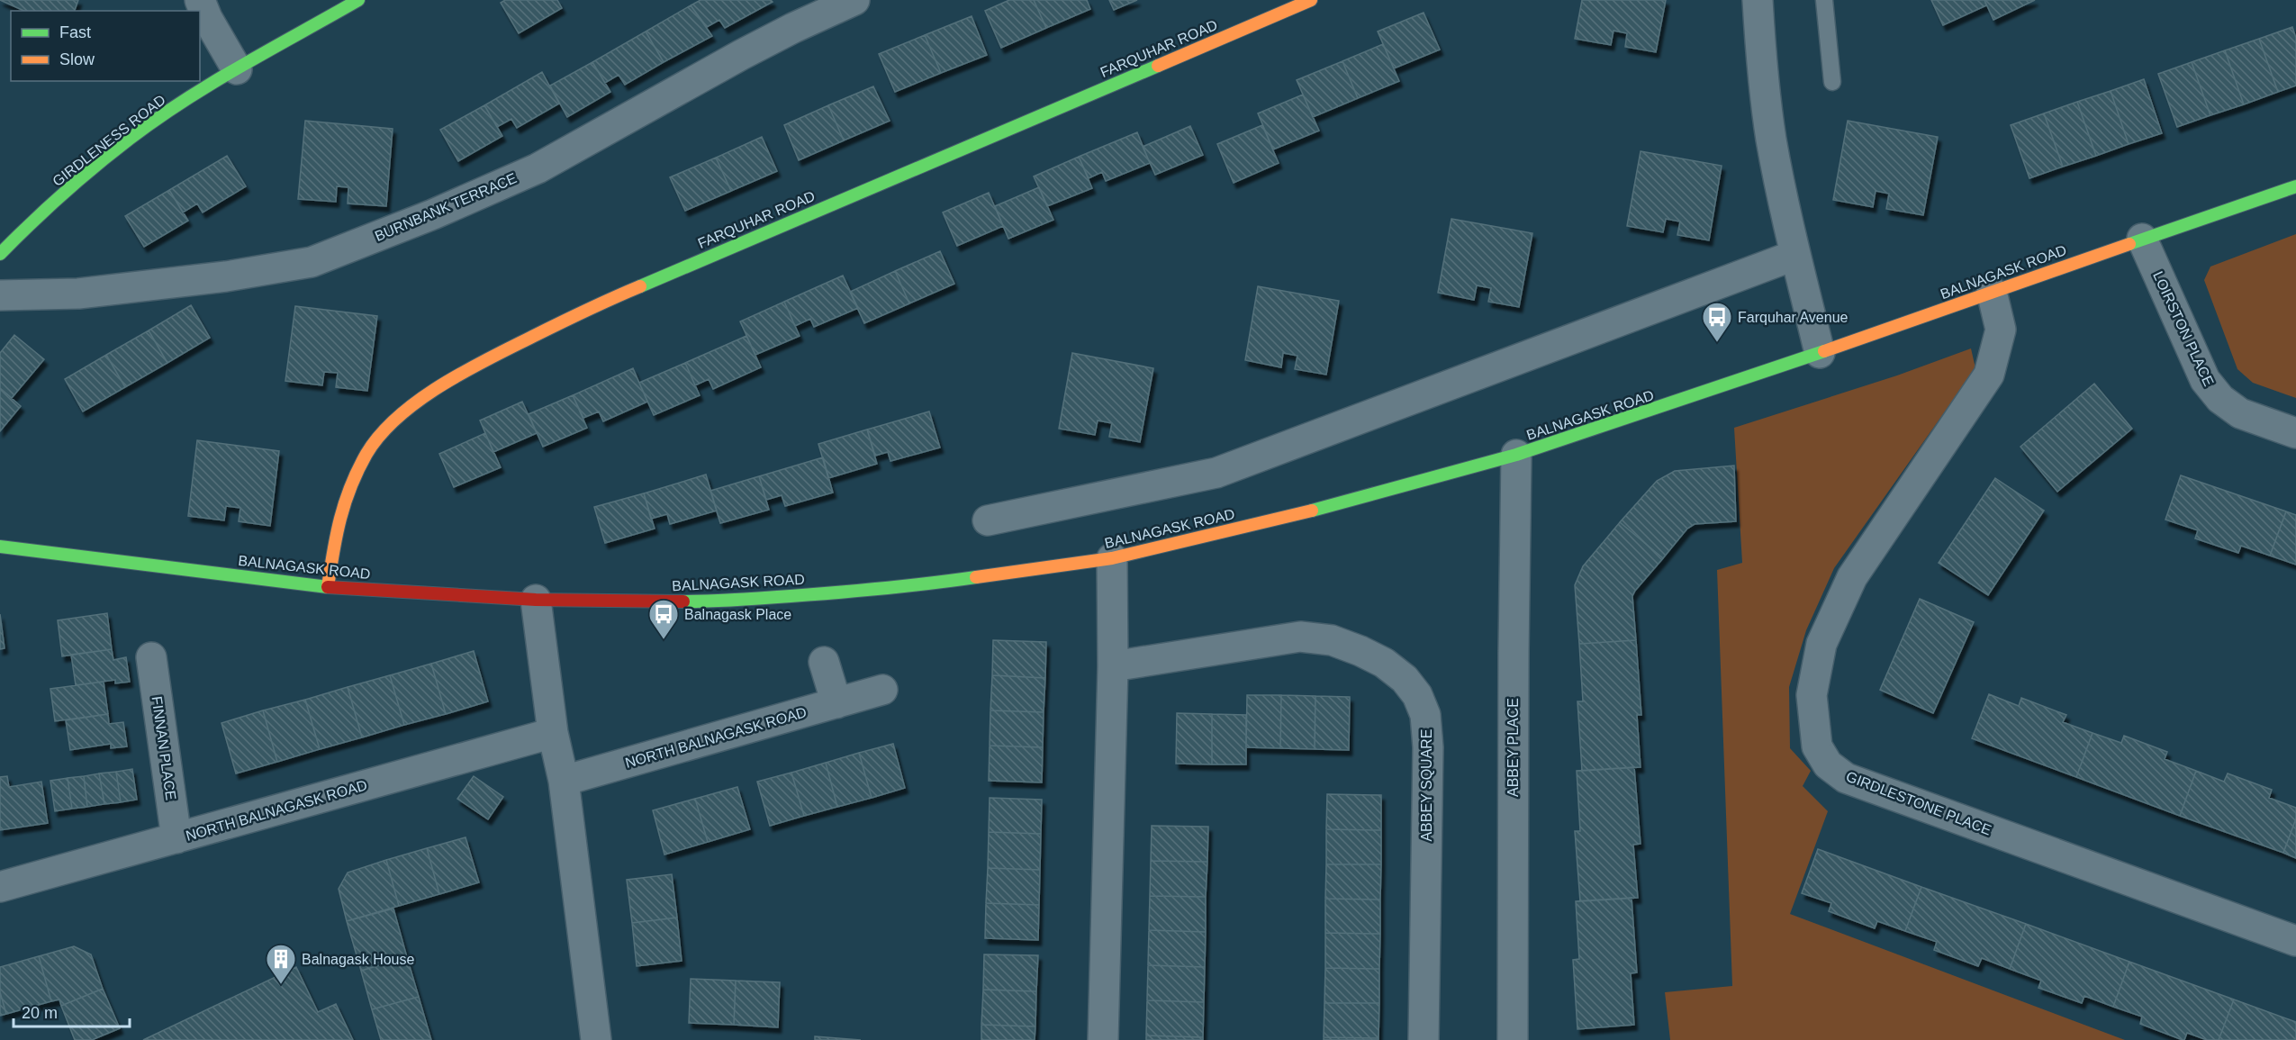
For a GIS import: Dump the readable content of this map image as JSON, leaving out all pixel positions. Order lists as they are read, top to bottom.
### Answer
{
  "streets": {
    "street": [
      "FARQUHAR ROAD",
      "GIRDLENESS ROAD",
      "BURNBANK TERRACE",
      "BALNAGASK ROAD",
      "LOIRSTON PLACE",
      "NORTH BALNAGASK ROAD",
      "ABBEY PLACE",
      "FINNAN PLACE",
      "ABBEY SQUARE",
      "GIRDLESTONE PLACE"
    ]
  },
  "crossings": [
    ["FARQUHAR ROAD", "BALNAGASK ROAD"],
    ["BALNAGASK ROAD", "LOIRSTON PLACE"],
    ["BALNAGASK ROAD", "ABBEY PLACE"],
    ["BALNAGASK ROAD", "GIRDLESTONE PLACE"],
    ["NORTH BALNAGASK ROAD", "FINNAN PLACE"]
  ],
  "places": {
    "bus stop": ["Farquhar Avenue", "Balnagask Place"],
    "building": ["Balnagask House"]
  },
  "legend": ["Fast", "Slow"],
  "scale_bar": "20 m"
}
